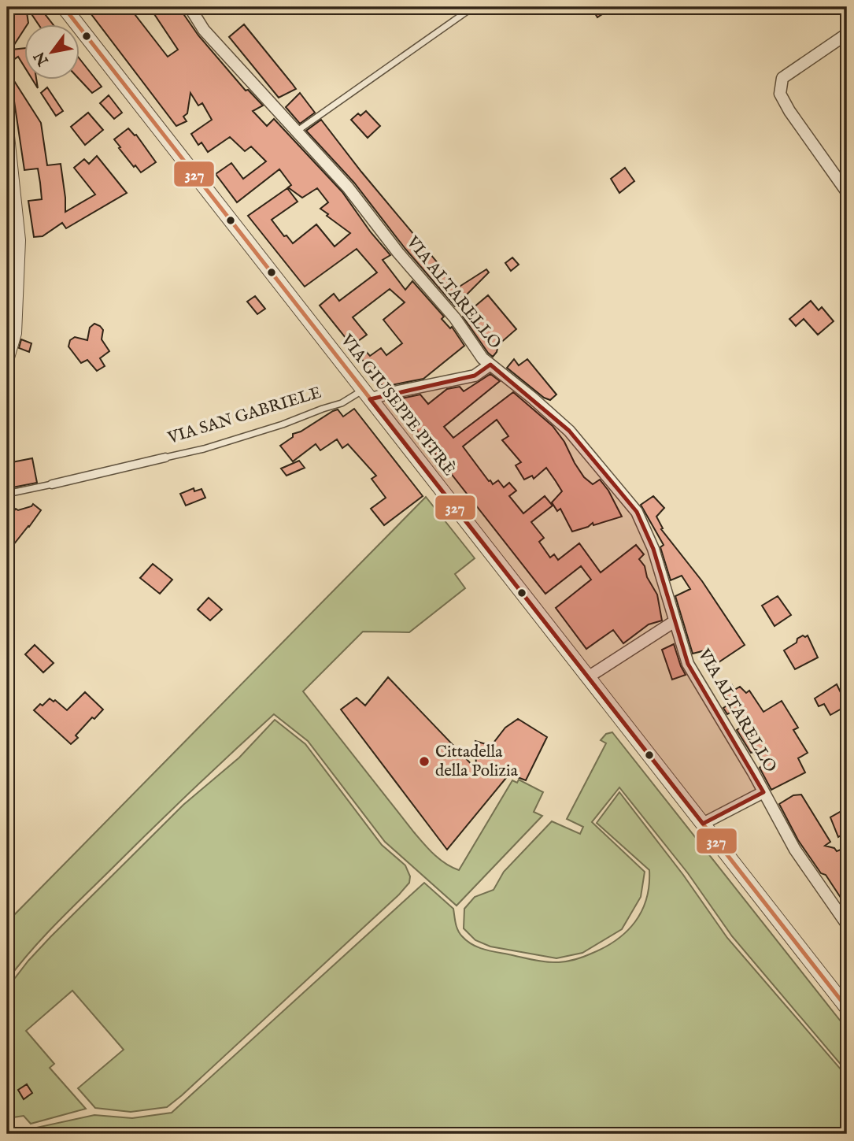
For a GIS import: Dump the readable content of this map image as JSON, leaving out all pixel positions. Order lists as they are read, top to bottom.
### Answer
{
  "streets": {
    "street": ["VIA ALTARELLO", "VIA GIUSEPPE PITRÈ", "VIA SAN GABRIELE"]
  },
  "crossings": [
    ["VIA ALTARELLO", "VIA SAN GABRIELE"],
    ["VIA GIUSEPPE PITRÈ", "VIA SAN GABRIELE"]
  ],
  "places": ["Cittadella della Polizia"],
  "lines": ["transit line 327"],
  "north": "bottom left"
}
